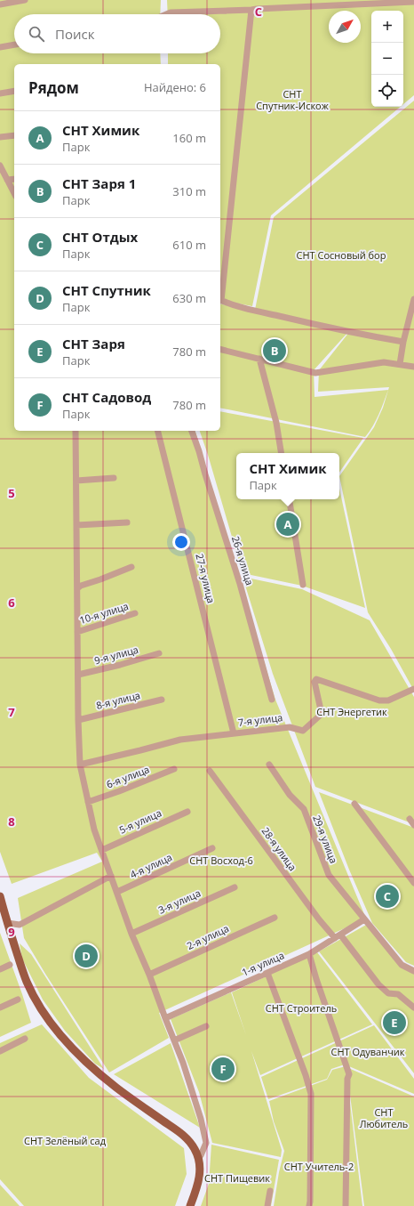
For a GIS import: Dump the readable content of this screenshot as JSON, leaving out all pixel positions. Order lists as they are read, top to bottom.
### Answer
{
  "streets": {
    "street": [
      "26-я улица",
      "27-я улица",
      "10-я улица",
      "9-я улица",
      "8-я улица",
      "7-я улица",
      "6-я улица",
      "5-я улица",
      "29-я улица",
      "28-я улица",
      "4-я улица",
      "3-я улица",
      "2-я улица",
      "1-я улица"
    ]
  },
  "crossings": [
    ["27-я улица", "7-я улица"],
    ["29-я улица", "1-я улица"],
    ["28-я улица", "1-я улица"]
  ],
  "parks": [
    "СНТ Спутник-Искож",
    "СНТ Сосновый бор",
    "СНТ Энергетик",
    "СНТ Восход-6",
    "СНТ Строитель",
    "СНТ Одуванчик",
    "СНТ Любитель",
    "СНТ Зелёный сад",
    "СНТ Учитель-2",
    "СНТ Пищевик"
  ],
  "north": "top right",
  "page": {
    "map_buttons": ["+", "−"],
    "search": "Поиск",
    "heading": ["Рядом", "Найдено: 6"],
    "list": [
      {
        "mark": "A",
        "name": "СНТ Химик",
        "note": "Парк",
        "value": "160 m"
      },
      {
        "mark": "B",
        "name": "СНТ Заря 1",
        "note": "Парк",
        "value": "310 m"
      },
      {
        "mark": "C",
        "name": "СНТ Отдых",
        "note": "Парк",
        "value": "610 m"
      },
      {
        "mark": "D",
        "name": "СНТ Спутник",
        "note": "Парк",
        "value": "630 m"
      },
      {
        "mark": "E",
        "name": "СНТ Заря",
        "note": "Парк",
        "value": "780 m"
      },
      {
        "mark": "F",
        "name": "СНТ Садовод",
        "note": "Парк",
        "value": "780 m"
      }
    ],
    "pins": [
      "B",
      "A",
      "C",
      "D",
      "E",
      "F"
    ],
    "popup": ["СНТ Химик", "Парк"]
  },
  "grid": {
    "columns": ["C"],
    "rows": [
      "5",
      "6",
      "7",
      "8",
      "9"
    ]
  }
}
